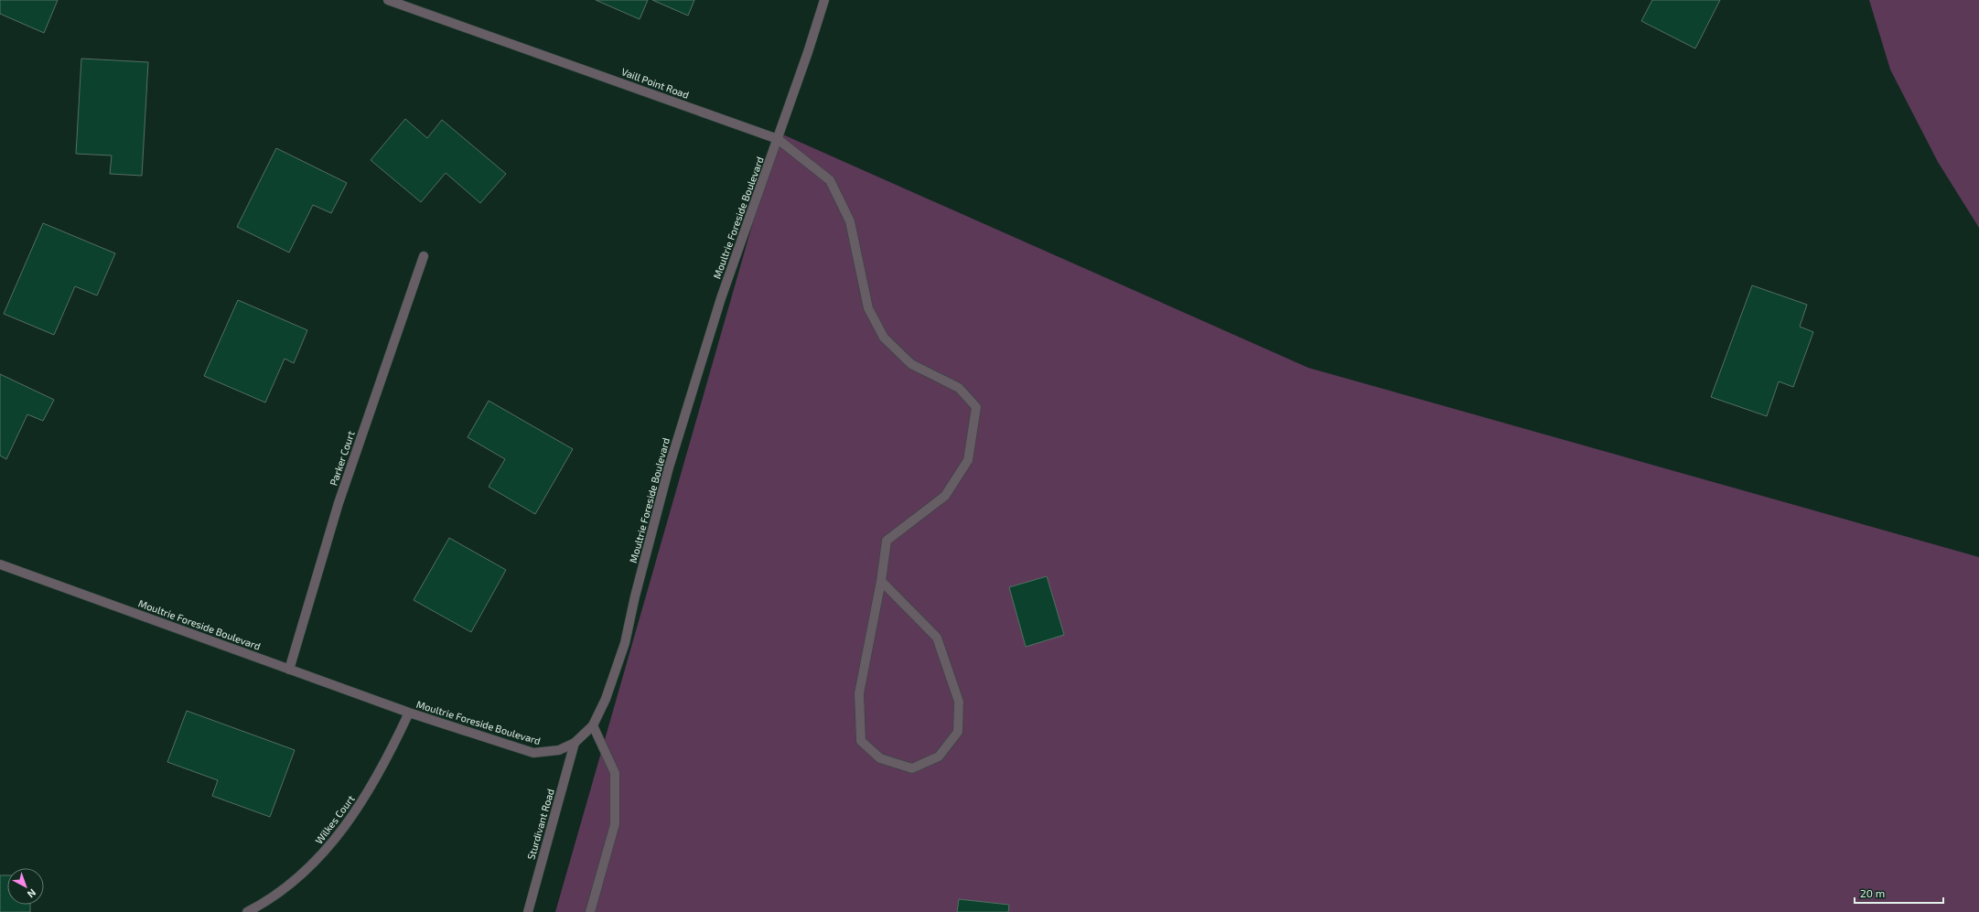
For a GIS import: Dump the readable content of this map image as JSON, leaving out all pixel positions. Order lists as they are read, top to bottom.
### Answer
{
  "streets": {
    "street": [
      "Vaill Point Road",
      "Moultrie Foreside Boulevard",
      "Parker Court",
      "Wilkes Court",
      "Sturdivant Road"
    ]
  },
  "crossings": [
    ["Vaill Point Road", "Moultrie Foreside Boulevard"],
    ["Moultrie Foreside Boulevard", "Parker Court"],
    ["Moultrie Foreside Boulevard", "Wilkes Court"],
    ["Moultrie Foreside Boulevard", "Sturdivant Road"]
  ],
  "scale_bar": "20 m",
  "north": "bottom right"
}
